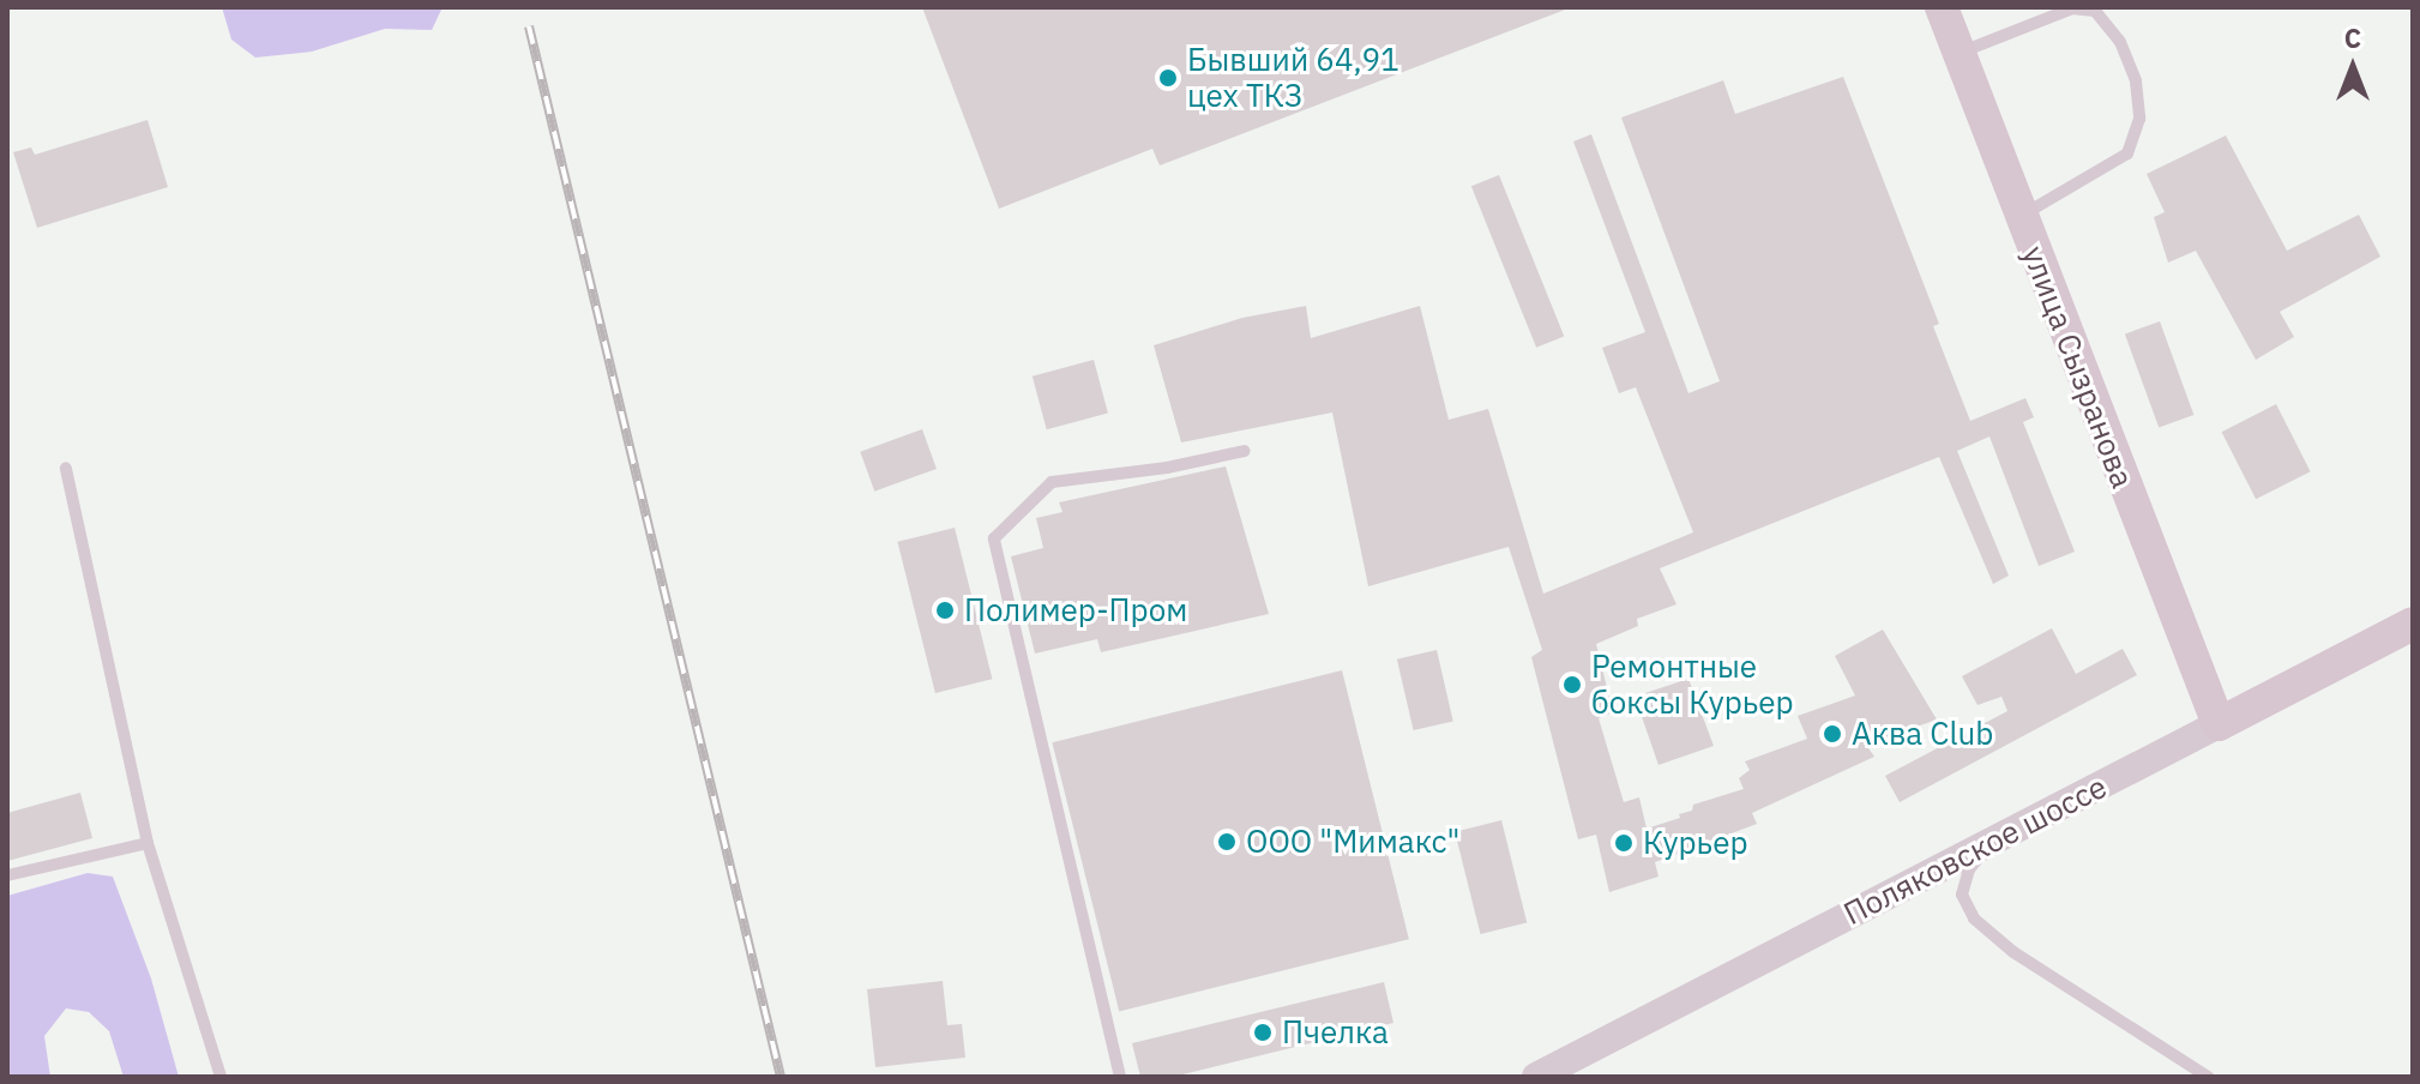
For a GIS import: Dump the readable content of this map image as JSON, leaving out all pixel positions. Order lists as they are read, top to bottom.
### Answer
{
  "streets": {
    "main road": ["улица Сызранова", "Поляковское шоссе"]
  },
  "crossings": [
    ["улица Сызранова", "Поляковское шоссе"]
  ],
  "places": [
    "Бывший 64,91 цех ТКЗ",
    "Полимер-Пром",
    "Ремонтные боксы Курьер",
    "Аква Club",
    "ООО \"Мимакс\"",
    "Курьер",
    "Пчелка"
  ],
  "north": "top"
}
